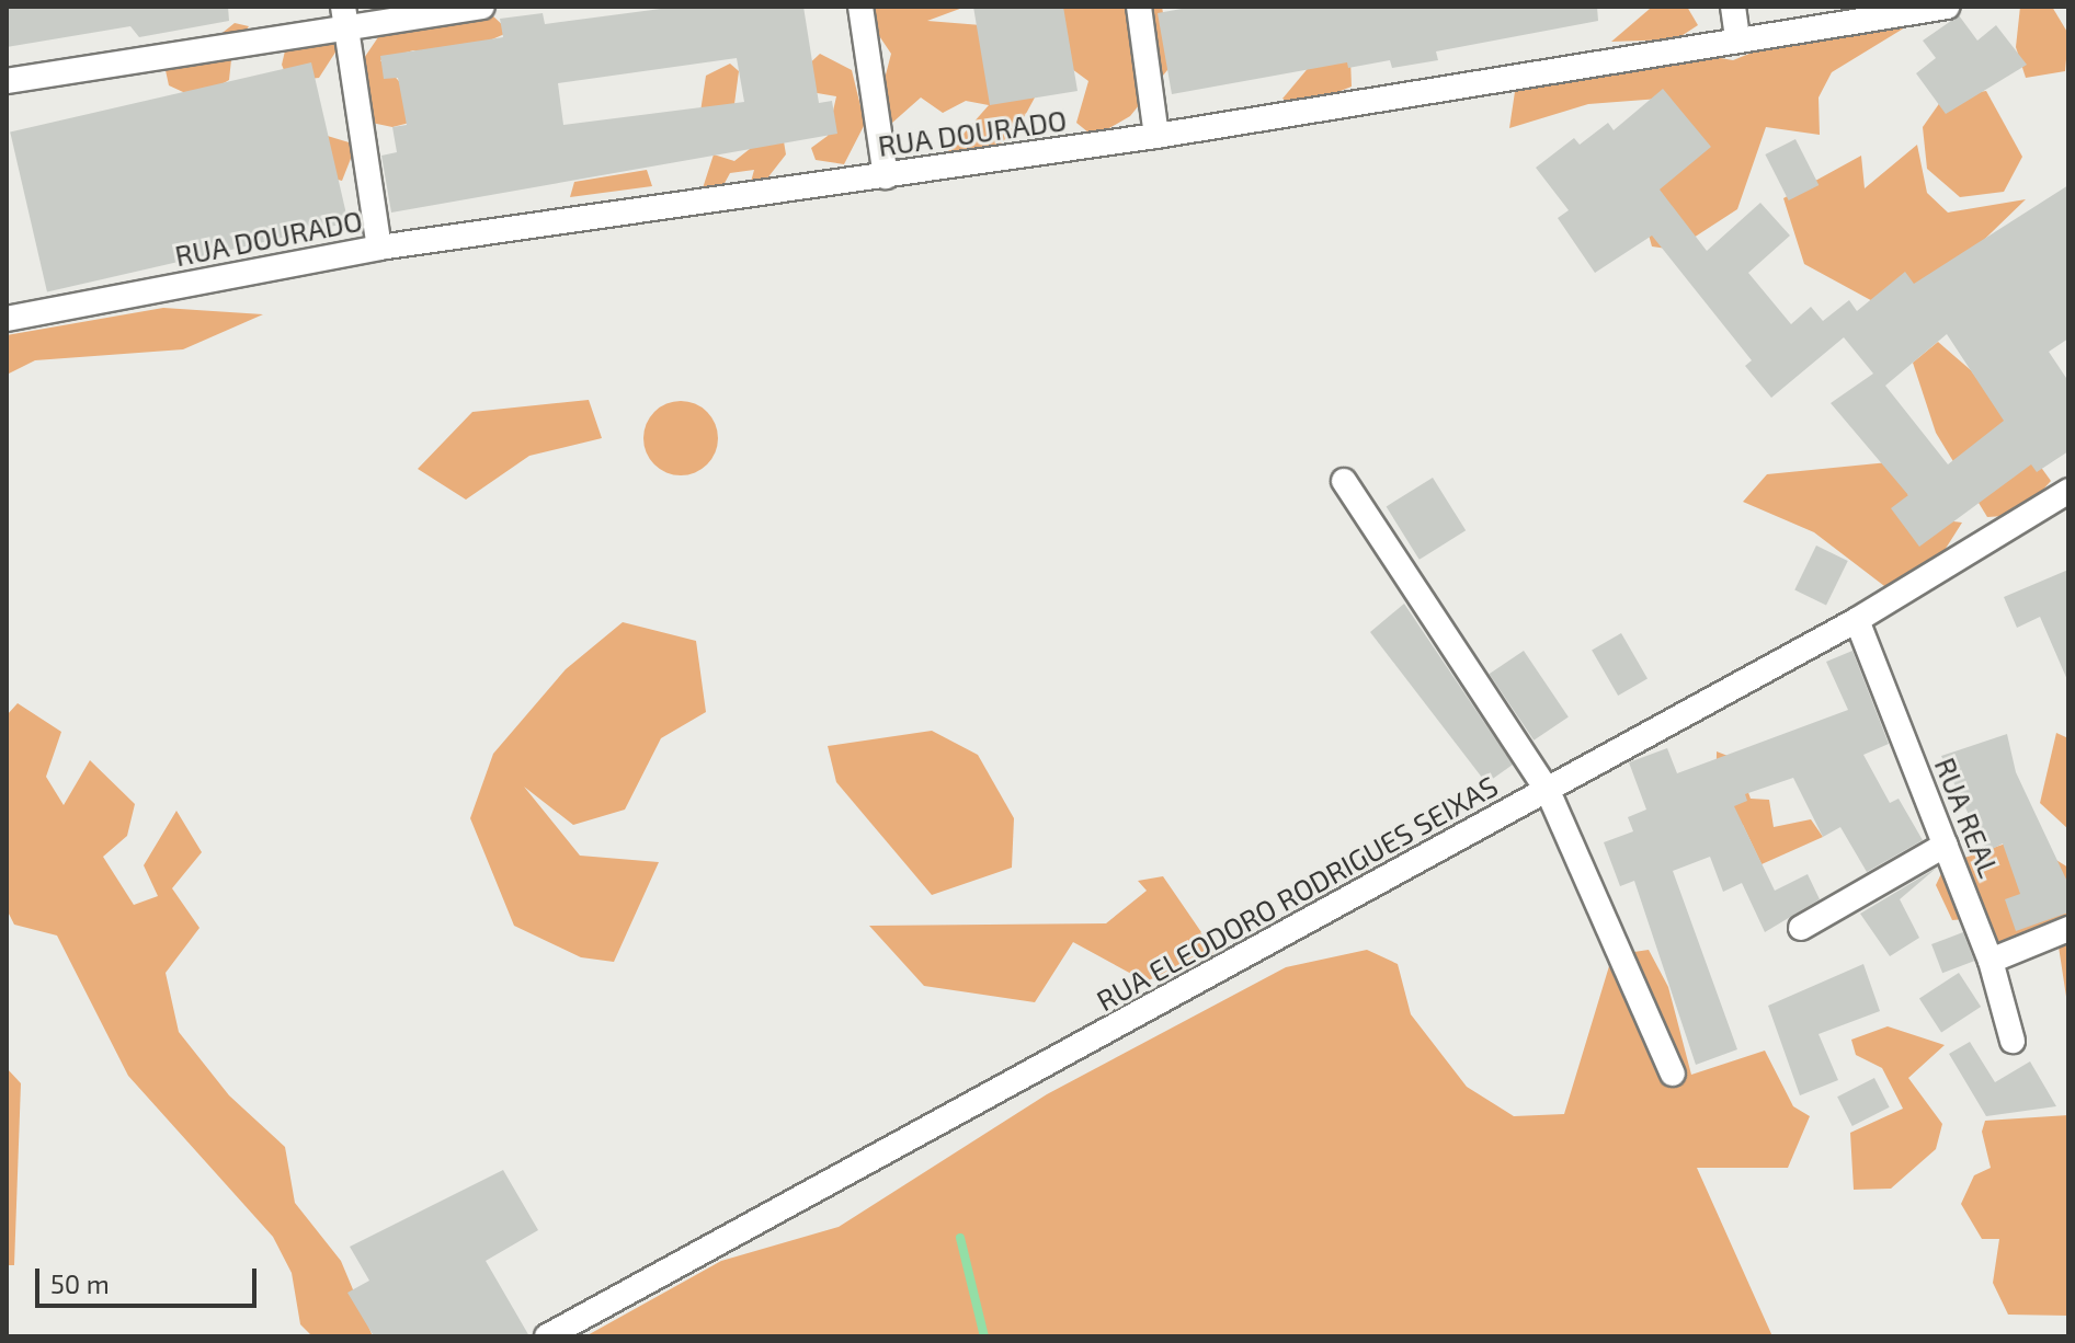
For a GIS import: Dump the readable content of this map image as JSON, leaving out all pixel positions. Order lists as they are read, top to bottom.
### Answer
{
  "streets": {
    "street": ["RUA DOURADO", "RUA REAL", "RUA ELEODORO RODRIGUES SEIXAS"]
  },
  "crossings": [
    ["RUA REAL", "RUA ELEODORO RODRIGUES SEIXAS"]
  ],
  "scale_bar": "50 m"
}
